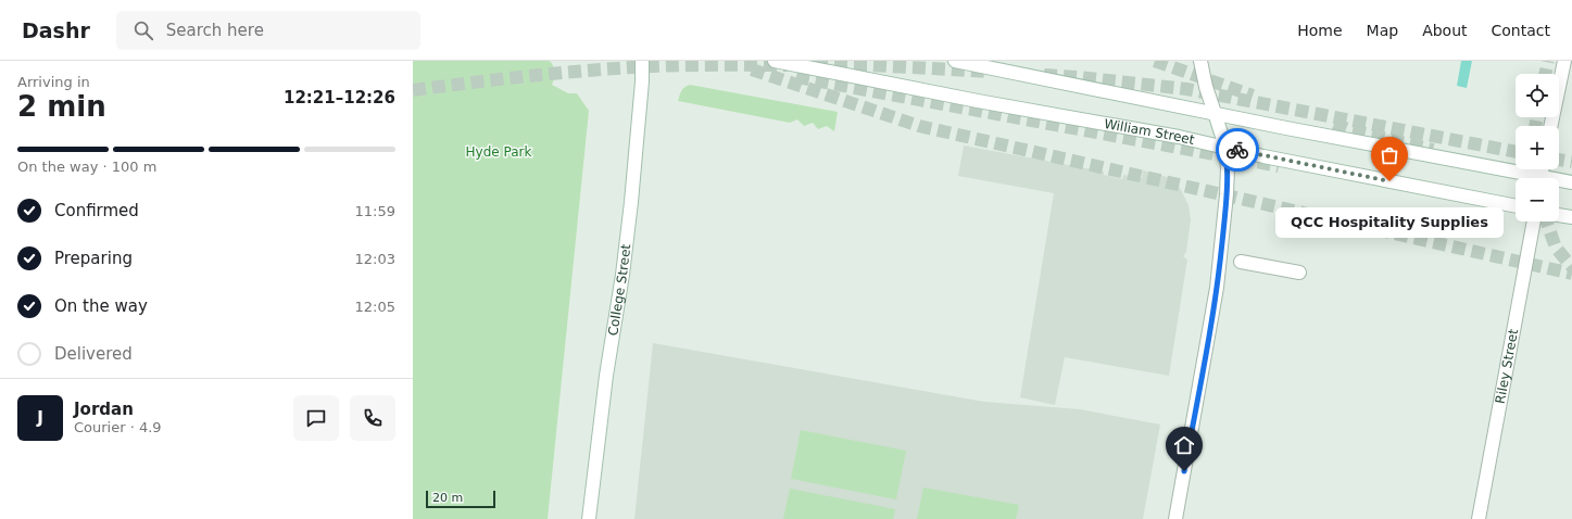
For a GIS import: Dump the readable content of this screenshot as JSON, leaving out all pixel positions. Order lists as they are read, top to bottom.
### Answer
{
  "streets": {
    "main road": ["William Street", "College Street", "Riley Street"]
  },
  "parks": ["Hyde Park"],
  "places": ["QCC Hospitality Supplies"],
  "scale_bar": "20 m",
  "page": {
    "header": "Dashr",
    "search": "Search here",
    "nav": [
      "Home",
      "Map",
      "About",
      "Contact"
    ],
    "heading": ["2 min", "Arriving in", "12:21–12:26"],
    "panel": ["Jordan", "Courier · 4.9"],
    "map_buttons": ["+", "−"],
    "bar": "On the way · 100 m",
    "list": [
      ["Confirmed", "11:59"],
      ["Preparing", "12:03"],
      ["On the way", "12:05"],
      "Delivered"
    ],
    "bubble": "QCC Hospitality Supplies",
    "round": "J",
    "scale": "20 m"
  }
}
